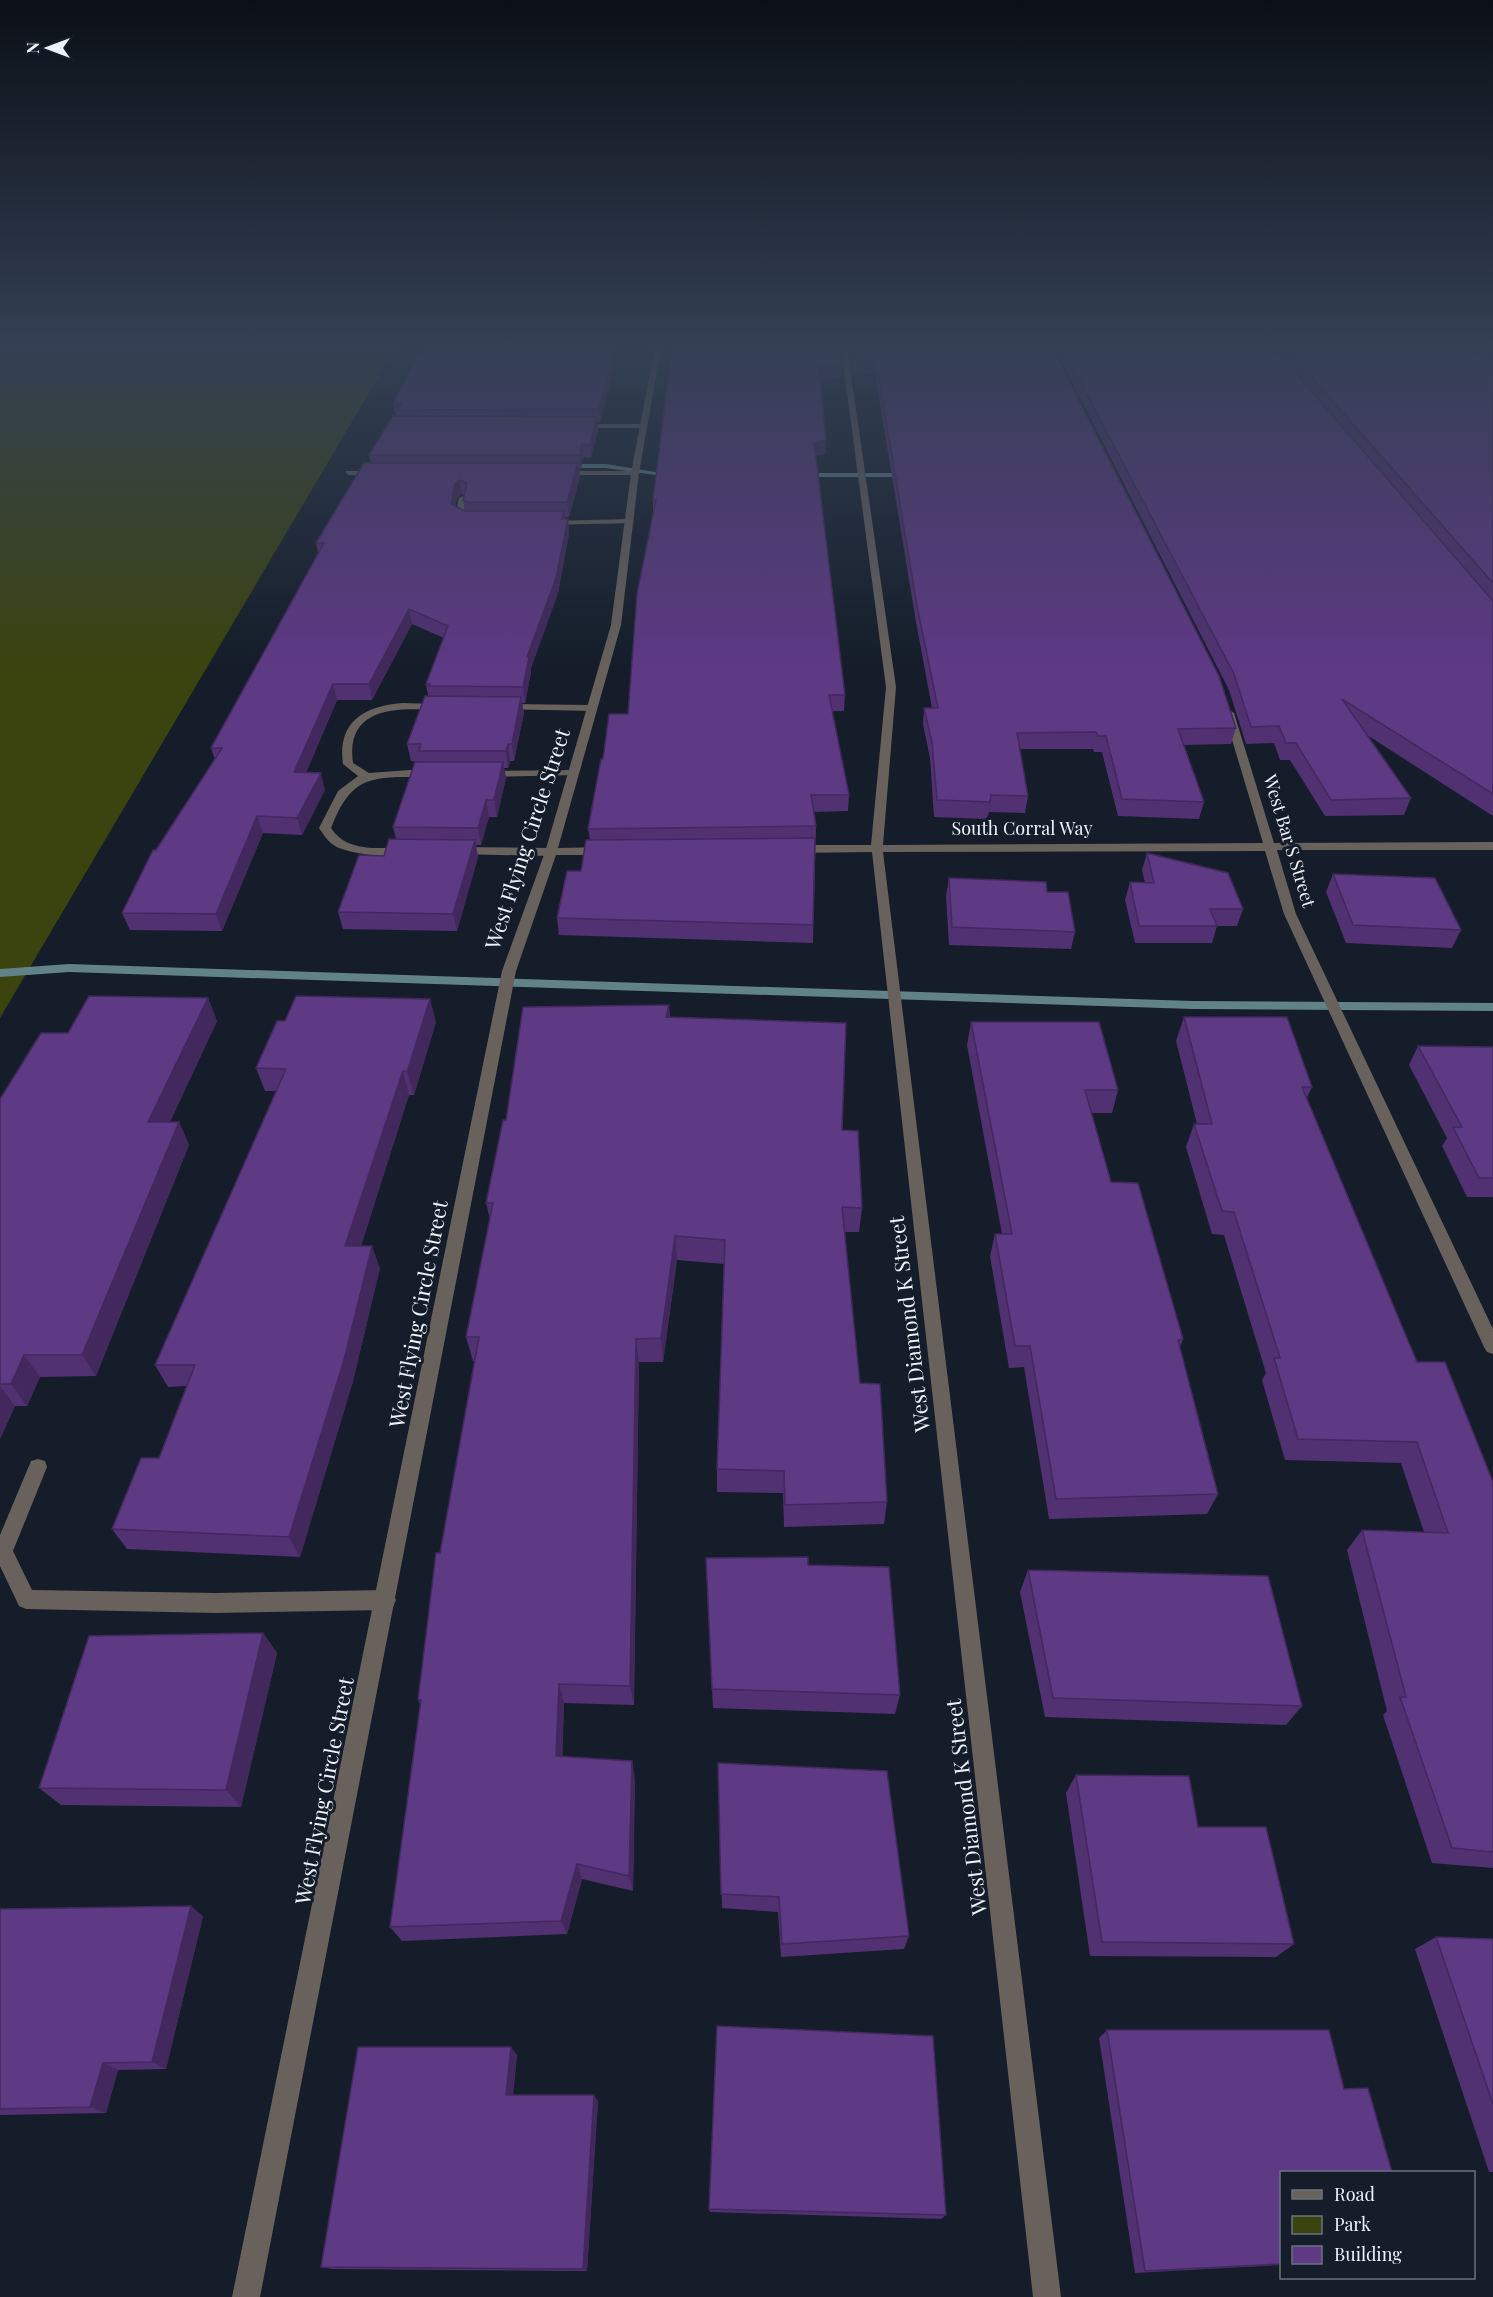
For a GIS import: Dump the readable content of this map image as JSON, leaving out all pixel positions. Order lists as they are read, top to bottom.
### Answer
{
  "streets": {
    "street": [
      "South Corral Way",
      "West Flying Circle Street",
      "West Bar S Street",
      "West Diamond K Street"
    ]
  },
  "crossings": [
    ["South Corral Way", "West Bar S Street"],
    ["South Corral Way", "West Diamond K Street"]
  ],
  "legend": ["Road", "Park", "Building"],
  "north": "left"
}
